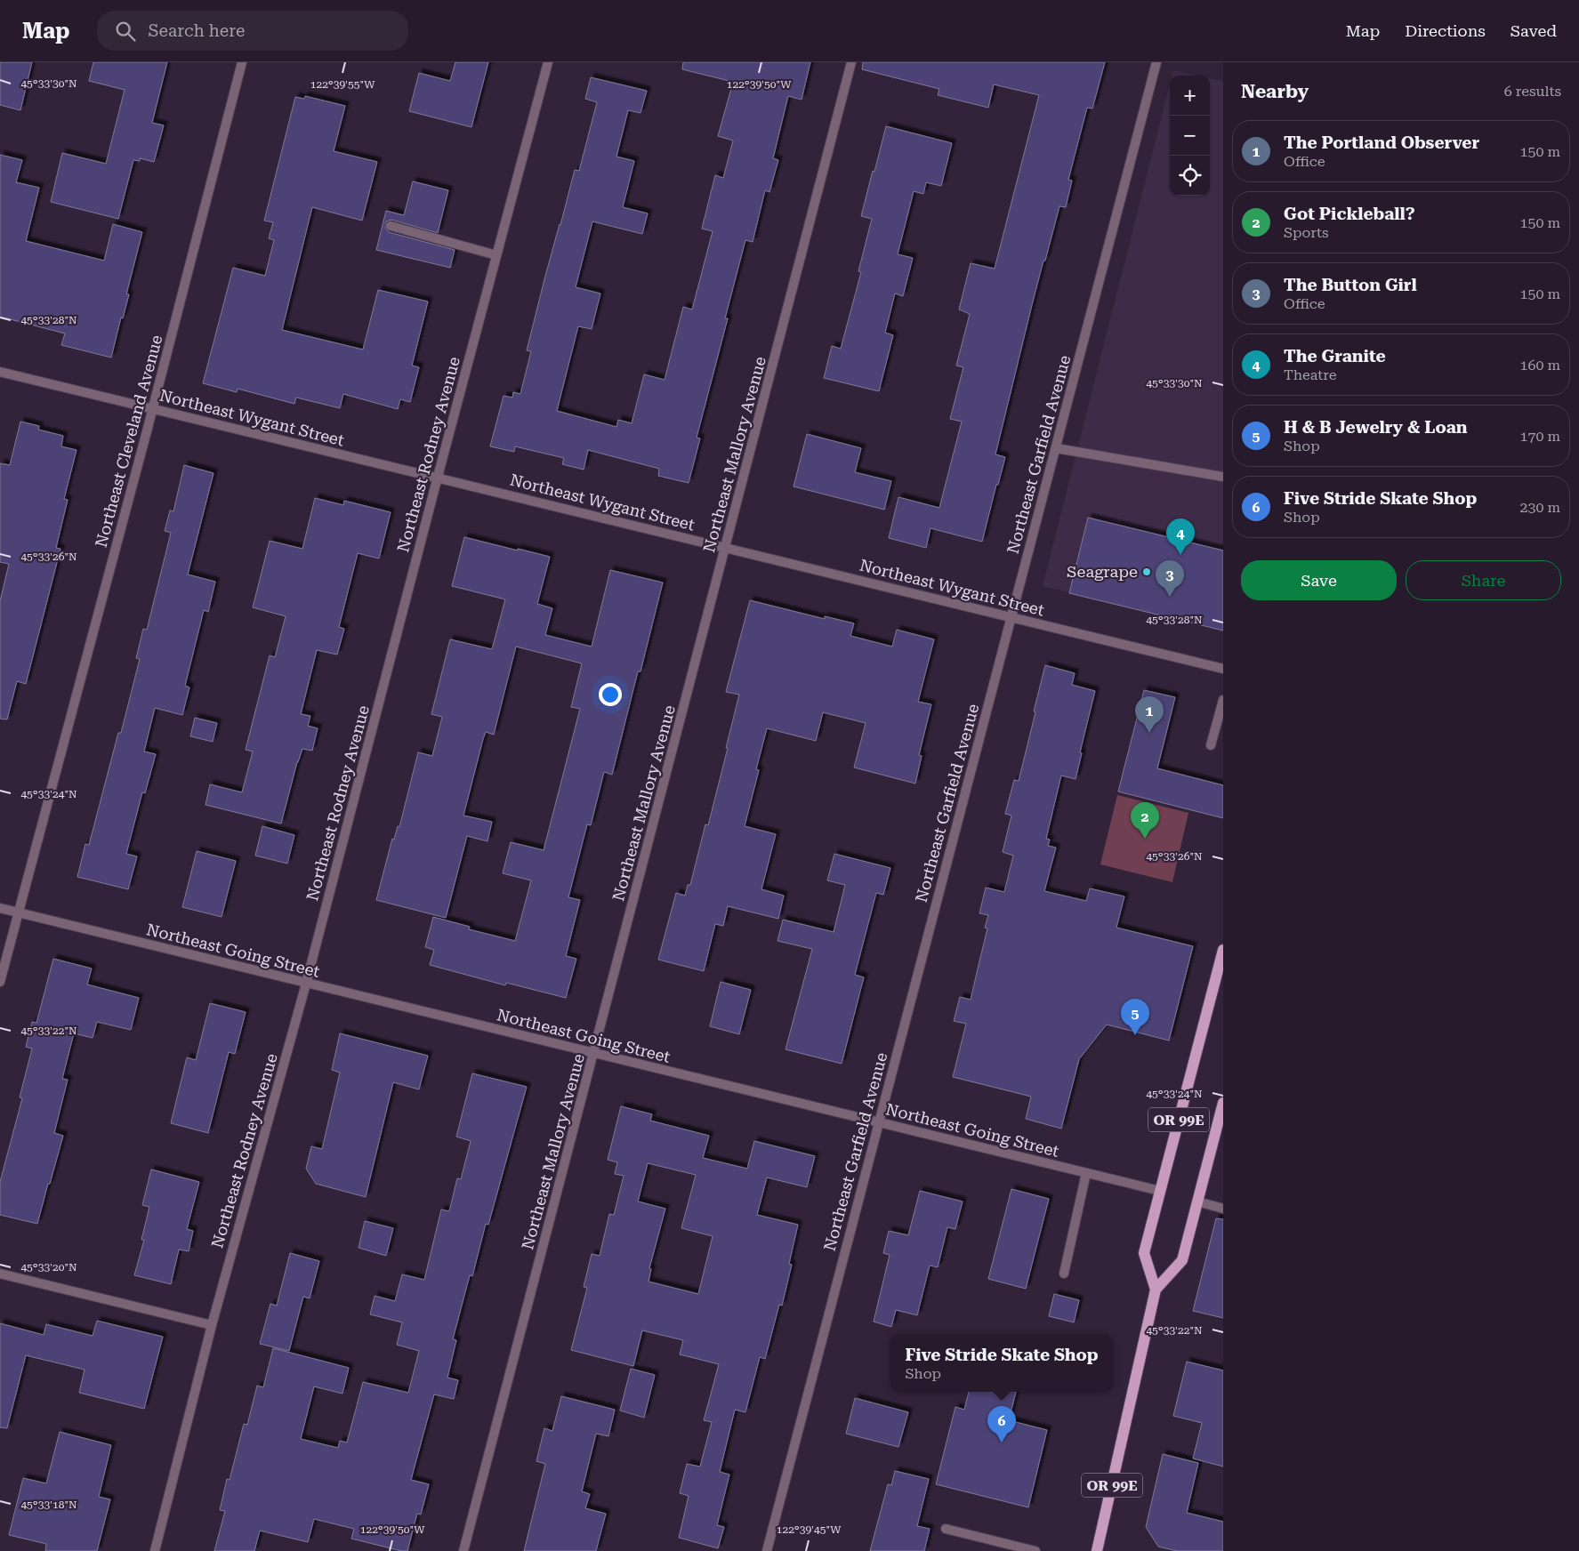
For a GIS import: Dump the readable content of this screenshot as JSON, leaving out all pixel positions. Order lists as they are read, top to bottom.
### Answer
{
  "streets": {
    "main road": ["OR 99E"],
    "street": [
      "Northeast Wygant Street",
      "Northeast Cleveland Avenue",
      "Northeast Rodney Avenue",
      "Northeast Mallory Avenue",
      "Northeast Garfield Avenue",
      "Northeast Going Street"
    ]
  },
  "crossings": [
    ["Northeast Wygant Street", "Northeast Cleveland Avenue"],
    ["Northeast Wygant Street", "Northeast Rodney Avenue"],
    ["Northeast Wygant Street", "Northeast Mallory Avenue"],
    ["Northeast Wygant Street", "Northeast Garfield Avenue"],
    ["Northeast Cleveland Avenue", "Northeast Going Street"],
    ["Northeast Rodney Avenue", "Northeast Going Street"],
    ["Northeast Mallory Avenue", "Northeast Going Street"],
    ["Northeast Garfield Avenue", "Northeast Going Street"],
    ["Northeast Going Street", "OR 99E"]
  ],
  "places": ["Seagrape"],
  "page": {
    "header": "Map",
    "search": "Search here",
    "nav": ["Map", "Directions", "Saved"],
    "heading": ["Nearby", "6 results"],
    "map_buttons": ["+", "−"],
    "list": [
      {
        "mark": "1",
        "name": "The Portland Observer",
        "note": "Office",
        "value": "150 m"
      },
      {
        "mark": "2",
        "name": "Got Pickleball?",
        "note": "Sports",
        "value": "150 m"
      },
      {
        "mark": "3",
        "name": "The Button Girl",
        "note": "Office",
        "value": "150 m"
      },
      {
        "mark": "4",
        "name": "The Granite",
        "note": "Theatre",
        "value": "160 m"
      },
      {
        "mark": "5",
        "name": "H & B Jewelry & Loan",
        "note": "Shop",
        "value": "170 m"
      },
      {
        "mark": "6",
        "name": "Five Stride Skate Shop",
        "note": "Shop",
        "value": "230 m"
      }
    ],
    "pins": [
      "4",
      "3",
      "1",
      "2",
      "5",
      "6"
    ],
    "buttons": ["Save", "Share"],
    "popup": ["Five Stride Skate Shop", "Shop"]
  },
  "coordinates": [
    "45°33'30\"N",
    "122°39'55\"W",
    "122°39'50\"W",
    "45°33'28\"N",
    "45°33'26\"N",
    "45°33'24\"N",
    "45°33'22\"N",
    "45°33'20\"N",
    "45°33'18\"N",
    "122°39'45\"W"
  ]
}
